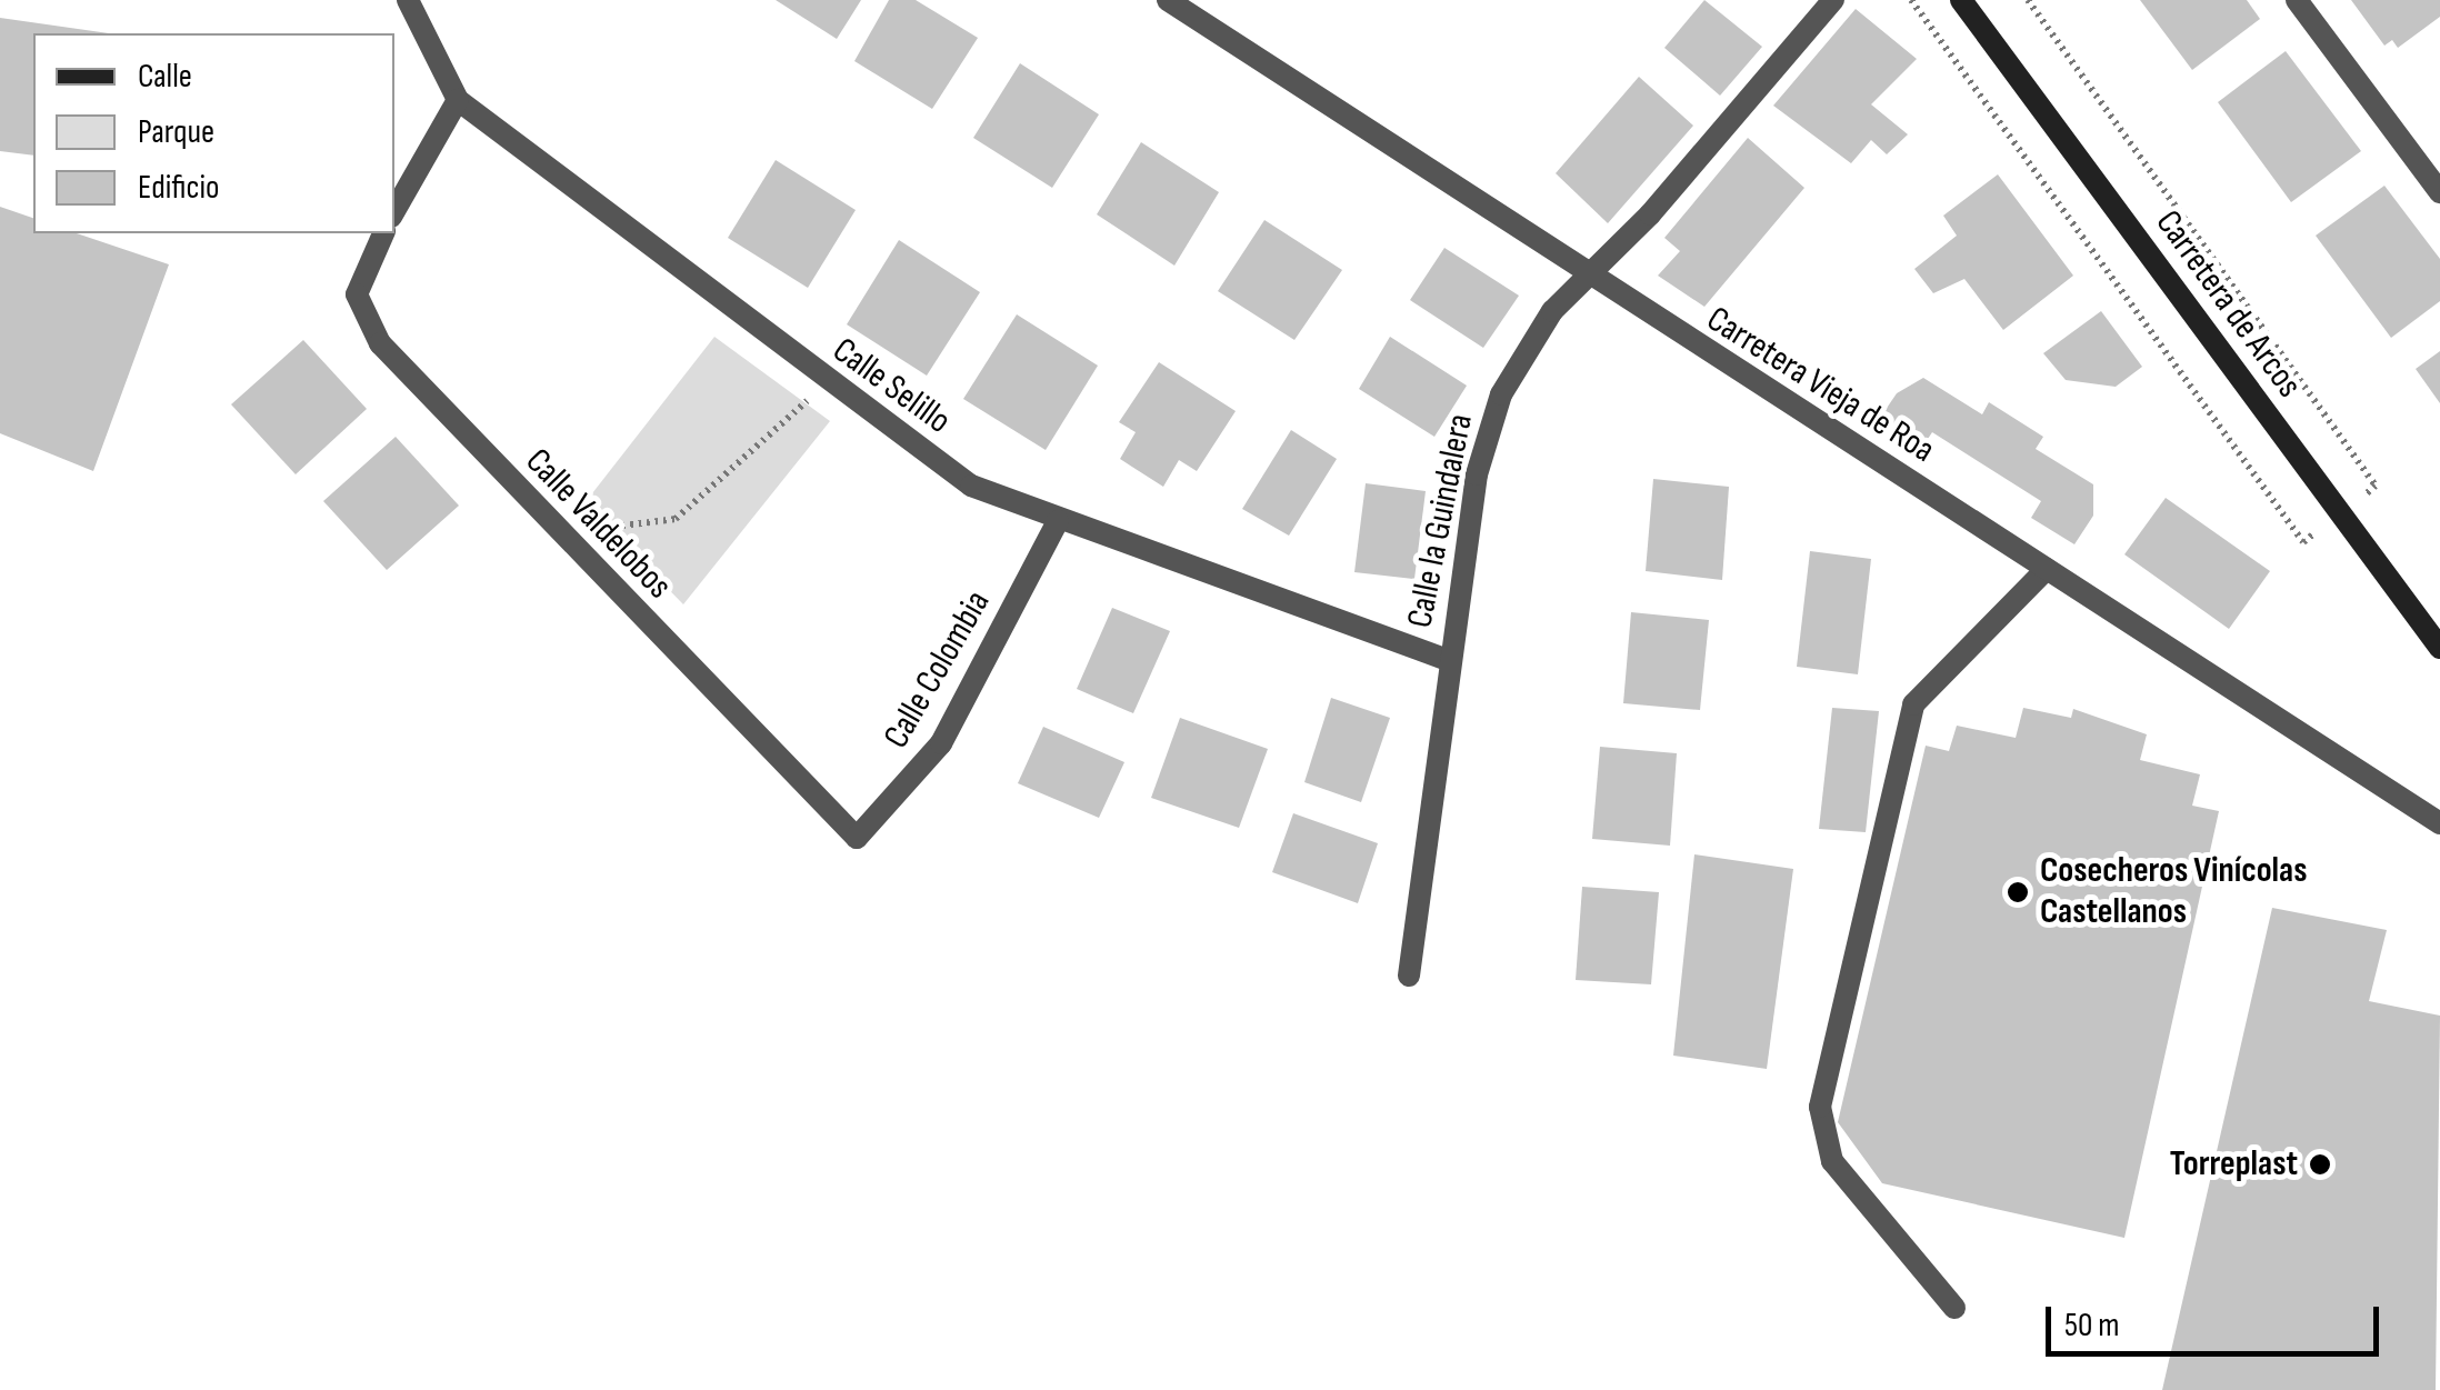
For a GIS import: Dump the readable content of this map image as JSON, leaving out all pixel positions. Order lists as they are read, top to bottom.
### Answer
{
  "streets": {
    "street": [
      "Carretera de Arcos",
      "Carretera Vieja de Roa",
      "Calle Selillo",
      "Calle la Guindalera",
      "Calle Valdelobos",
      "Calle Colombia"
    ]
  },
  "crossings": [
    ["Carretera Vieja de Roa", "Calle la Guindalera"],
    ["Calle Selillo", "Calle la Guindalera"],
    ["Calle Selillo", "Calle Colombia"],
    ["Calle Valdelobos", "Calle Colombia"]
  ],
  "places": ["Cosecheros Vinícolas Castellanos", "Torreplast"],
  "legend": ["Calle", "Parque", "Edificio"],
  "scale_bar": "50 m"
}
